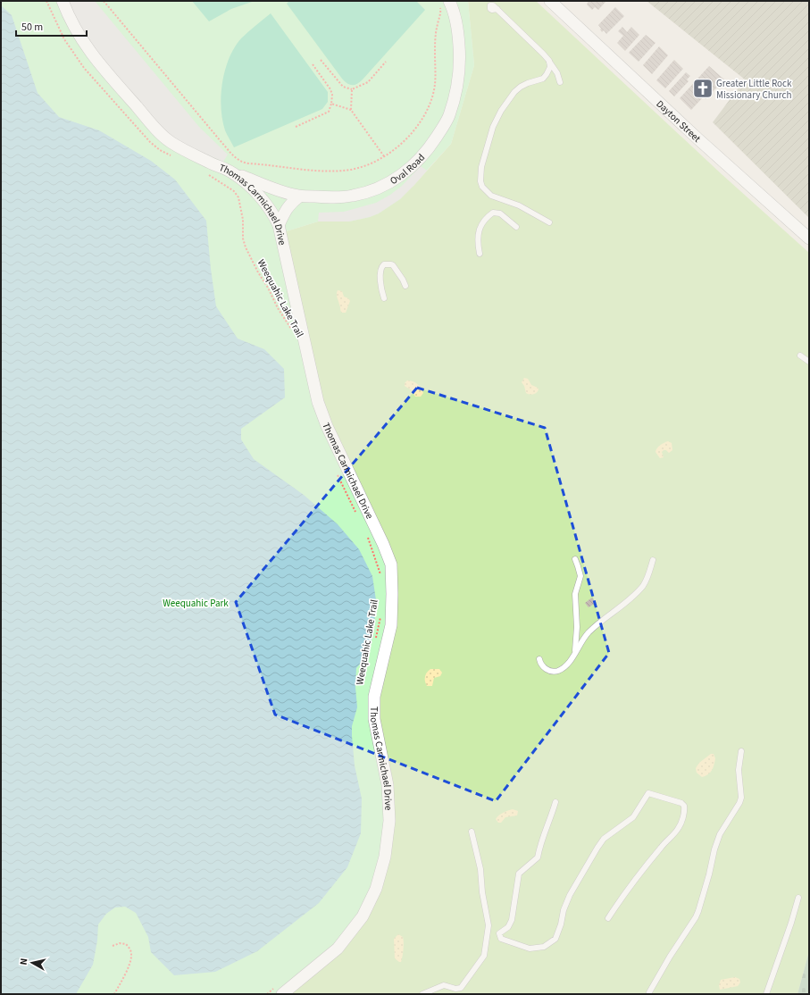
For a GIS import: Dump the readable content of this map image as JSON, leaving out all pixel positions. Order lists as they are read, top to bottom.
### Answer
{
  "streets": {
    "street": ["Dayton Street", "Oval Road", "Thomas Carmichael Drive"],
    "path": ["Weequahic Lake Trail"]
  },
  "crossings": [
    ["Oval Road", "Thomas Carmichael Drive"]
  ],
  "parks": ["Weequahic Park"],
  "places": {
    "church": ["Greater Little Rock Missionary Church"]
  },
  "scale_bar": "50 m",
  "north": "left"
}
